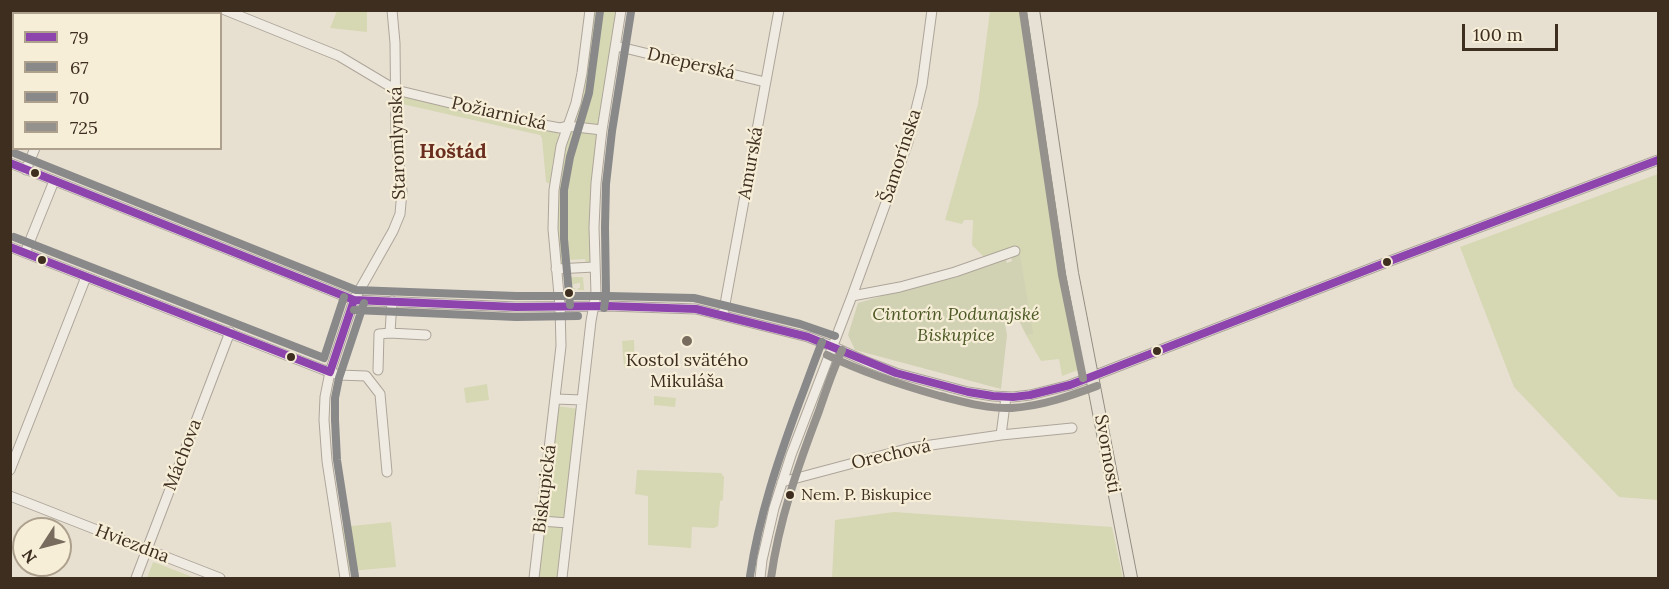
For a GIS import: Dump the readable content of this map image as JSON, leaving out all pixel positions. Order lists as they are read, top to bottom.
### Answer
{
  "streets": {
    "main road": ["Svornosti"],
    "street": [
      "Dneperská",
      "Požiarnická",
      "Staromlynská",
      "Šamorínska",
      "Amurská",
      "Máchova",
      "Orechová",
      "Biskupická",
      "Hviezdna"
    ]
  },
  "crossings": [
    ["Dneperská", "Amurská"],
    ["Dneperská", "Biskupická"],
    ["Požiarnická", "Staromlynská"],
    ["Požiarnická", "Biskupická"],
    ["Šamorínska", "Orechová"],
    ["Máchova", "Hviezdna"]
  ],
  "districts": ["Hoštád"],
  "parks": ["Cintorín Podunajské Biskupice"],
  "places": ["Kostol svätého Mikuláša", "Nem. P. Biskupice"],
  "lines": [
    "transit line 67",
    "transit line 725",
    "transit line 70",
    "transit line 79"
  ],
  "legend": [
    "79",
    "67",
    "70",
    "725"
  ],
  "scale_bar": "100 m",
  "north": "bottom left"
}
